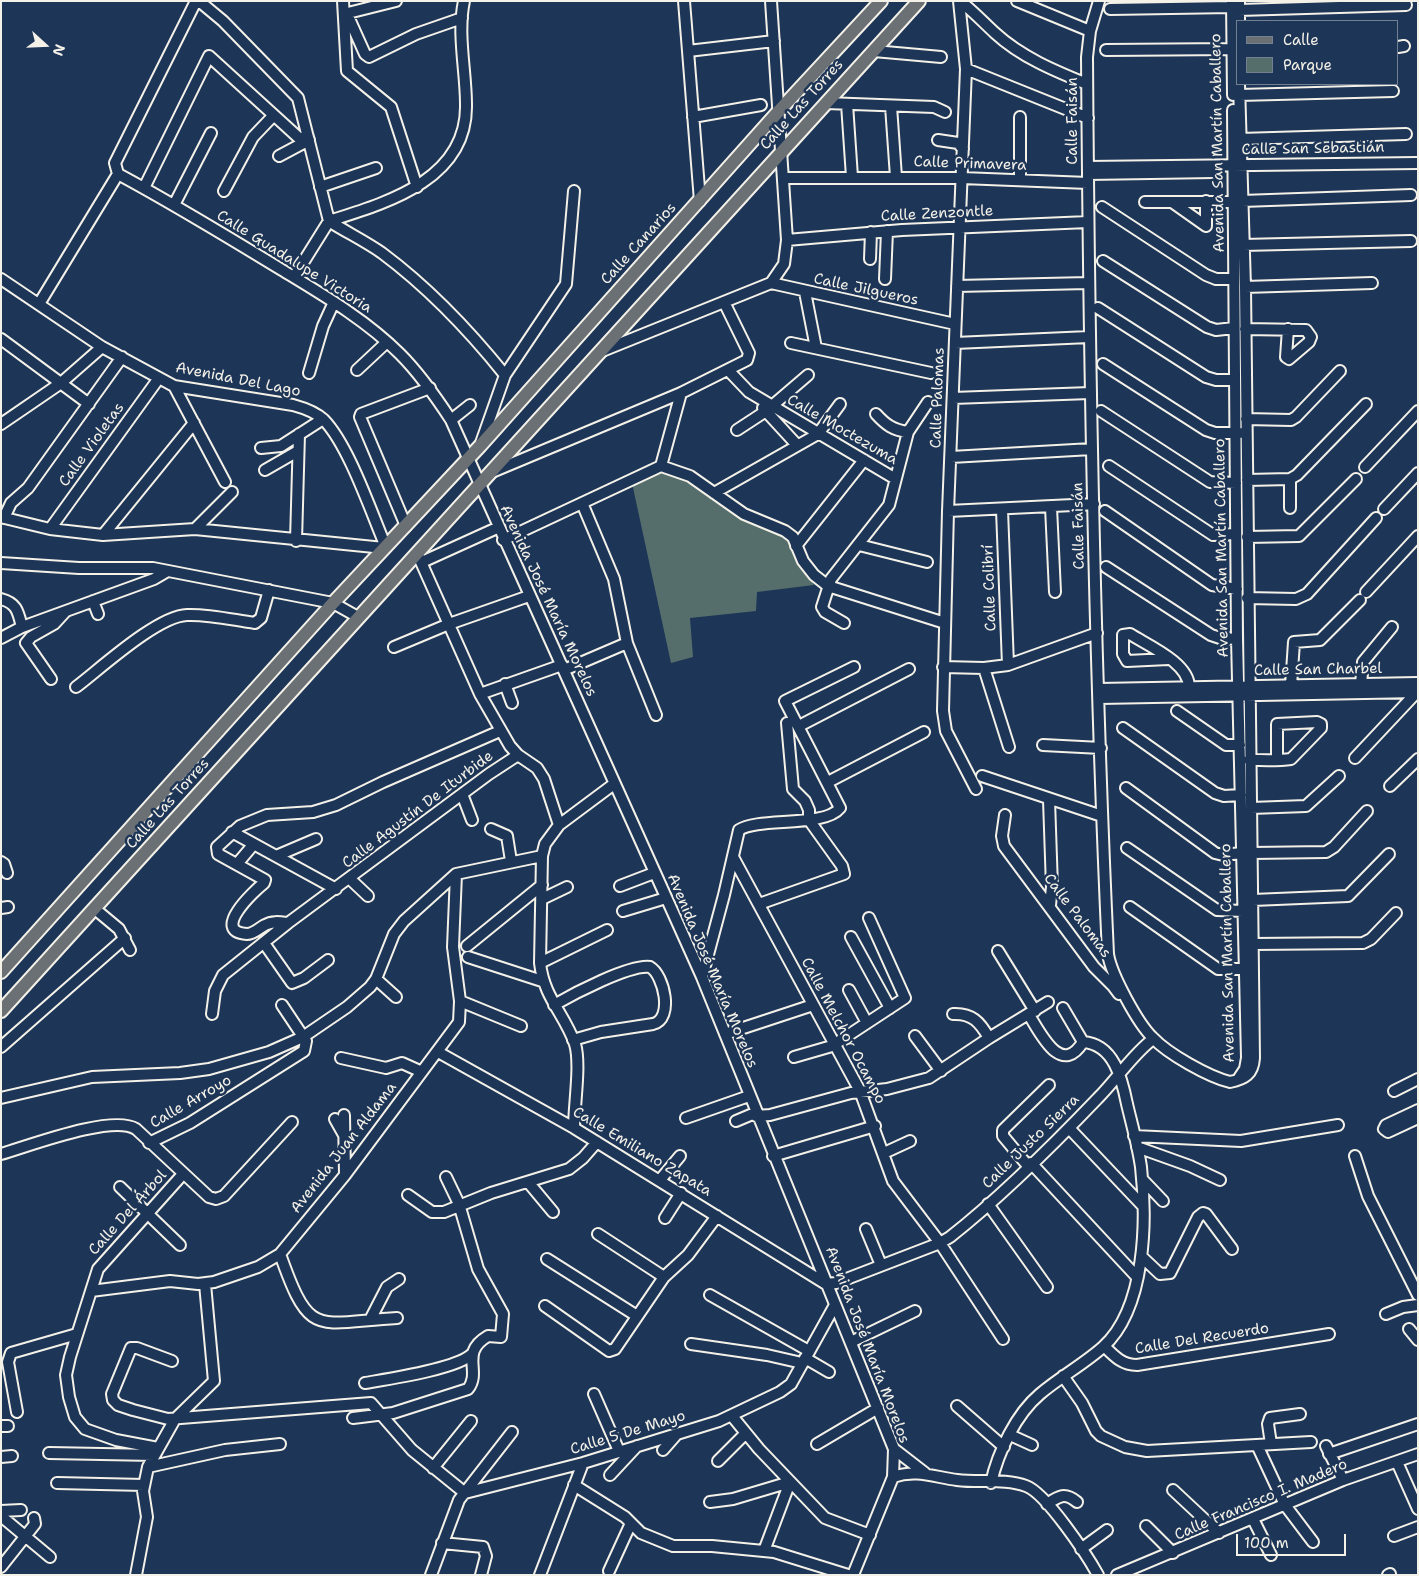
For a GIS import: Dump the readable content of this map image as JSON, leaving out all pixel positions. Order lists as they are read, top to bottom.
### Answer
{
  "streets": {
    "main road": ["Calle Las Torres", "Calle Canarios"],
    "street": [
      "Calle Faisán",
      "Avenida San Martín Caballero",
      "Calle San Sebastián",
      "Calle Primavera",
      "Calle Zenzontle",
      "Calle Guadalupe Victoria",
      "Calle Jilgueros",
      "Avenida Del Lago",
      "Calle Palomas",
      "Calle Moctezuma",
      "Calle Violetas",
      "Calle Colibrí",
      "Avenida José María Morelos",
      "Calle San Charbel",
      "Calle Agustín De Iturbide",
      "Calle Melchor Ocampo",
      "Calle Arroyo",
      "Calle Justo Sierra",
      "Avenida Juan Aldama",
      "Calle Emiliano Zapata",
      "Calle Del Árbol",
      "Calle Del Recuerdo",
      "Calle 5 De Mayo",
      "Calle Francisco I. Madero"
    ]
  },
  "crossings": [
    ["Calle Las Torres", "Calle Canarios"],
    ["Calle Las Torres", "Calle Guadalupe Victoria"],
    ["Calle Las Torres", "Avenida Del Lago"],
    ["Calle Las Torres", "Avenida José María Morelos"],
    ["Calle Las Torres", "Calle Agustín De Iturbide"],
    ["Calle Faisán", "Calle San Sebastián"],
    ["Calle Faisán", "Calle Primavera"],
    ["Calle Faisán", "Calle Zenzontle"],
    ["Calle Faisán", "Calle Palomas"],
    ["Calle Faisán", "Calle San Charbel"],
    ["Calle Faisán", "Calle Justo Sierra"],
    ["Avenida San Martín Caballero", "Calle San Sebastián"],
    ["Avenida San Martín Caballero", "Calle San Charbel"],
    ["Calle San Sebastián", "Calle Primavera"],
    ["Calle Primavera", "Calle Palomas"],
    ["Calle Zenzontle", "Calle Palomas"],
    ["Calle Canarios", "Calle Guadalupe Victoria"],
    ["Calle Guadalupe Victoria", "Avenida José María Morelos"],
    ["Calle Jilgueros", "Calle Palomas"],
    ["Avenida Del Lago", "Calle Violetas"],
    ["Avenida José María Morelos", "Calle Justo Sierra"],
    ["Avenida José María Morelos", "Calle Emiliano Zapata"],
    ["Avenida José María Morelos", "Calle 5 De Mayo"],
    ["Calle Melchor Ocampo", "Calle Justo Sierra"],
    ["Calle Justo Sierra", "Calle Emiliano Zapata"],
    ["Avenida Juan Aldama", "Calle Emiliano Zapata"],
    ["Avenida Juan Aldama", "Calle Del Árbol"]
  ],
  "legend": ["Calle", "Parque"],
  "scale_bar": "100 m",
  "north": "right"
}
